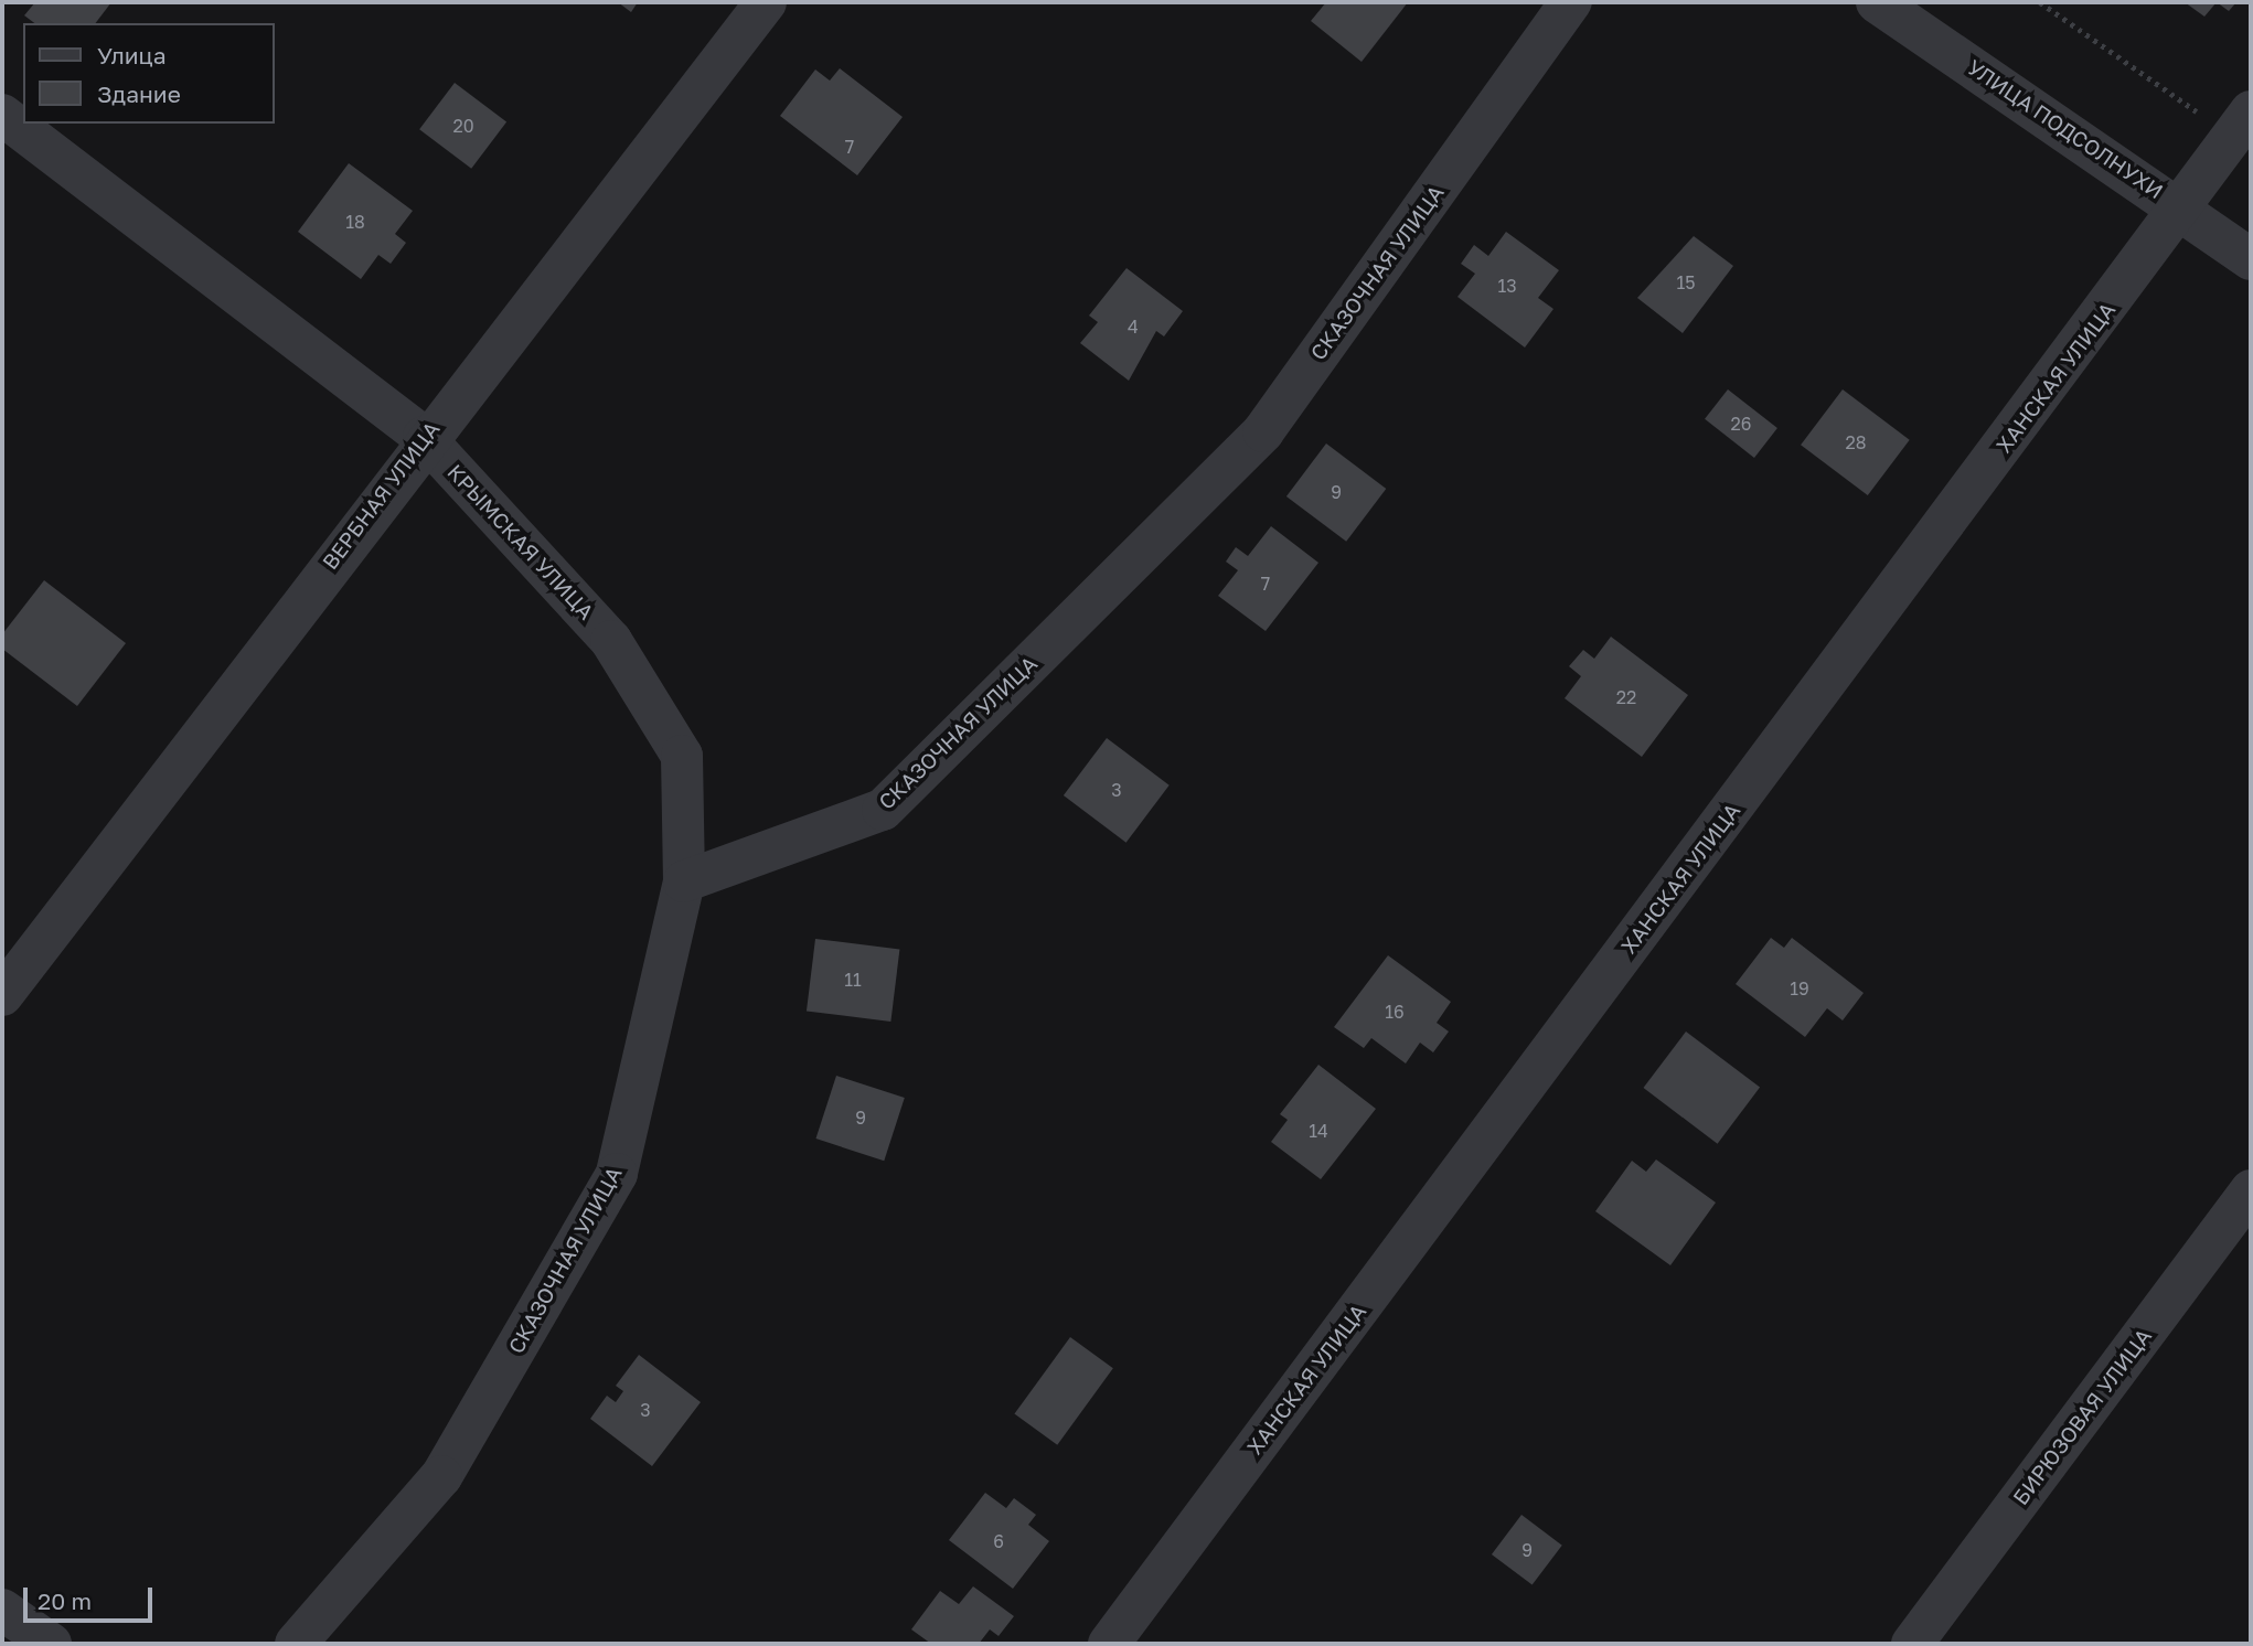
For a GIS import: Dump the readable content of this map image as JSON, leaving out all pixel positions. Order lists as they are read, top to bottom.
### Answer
{
  "streets": {
    "street": [
      "УЛИЦА ПОДСОЛНУХИ",
      "СКАЗОЧНАЯ УЛИЦА",
      "ХАНСКАЯ УЛИЦА",
      "ВЕРБНАЯ УЛИЦА",
      "КРЫМСКАЯ УЛИЦА",
      "БИРЮЗОВАЯ УЛИЦА"
    ]
  },
  "crossings": [
    ["УЛИЦА ПОДСОЛНУХИ", "ХАНСКАЯ УЛИЦА"],
    ["СКАЗОЧНАЯ УЛИЦА", "КРЫМСКАЯ УЛИЦА"],
    ["ВЕРБНАЯ УЛИЦА", "КРЫМСКАЯ УЛИЦА"]
  ],
  "house_numbers": [
    "20",
    "7",
    "18",
    "15",
    "13",
    "4",
    "26",
    "28",
    "9",
    "7",
    "22",
    "3",
    "11",
    "19",
    "16",
    "9",
    "14",
    "3",
    "6",
    "9"
  ],
  "legend": ["Улица", "Здание"],
  "scale_bar": "20 m"
}
